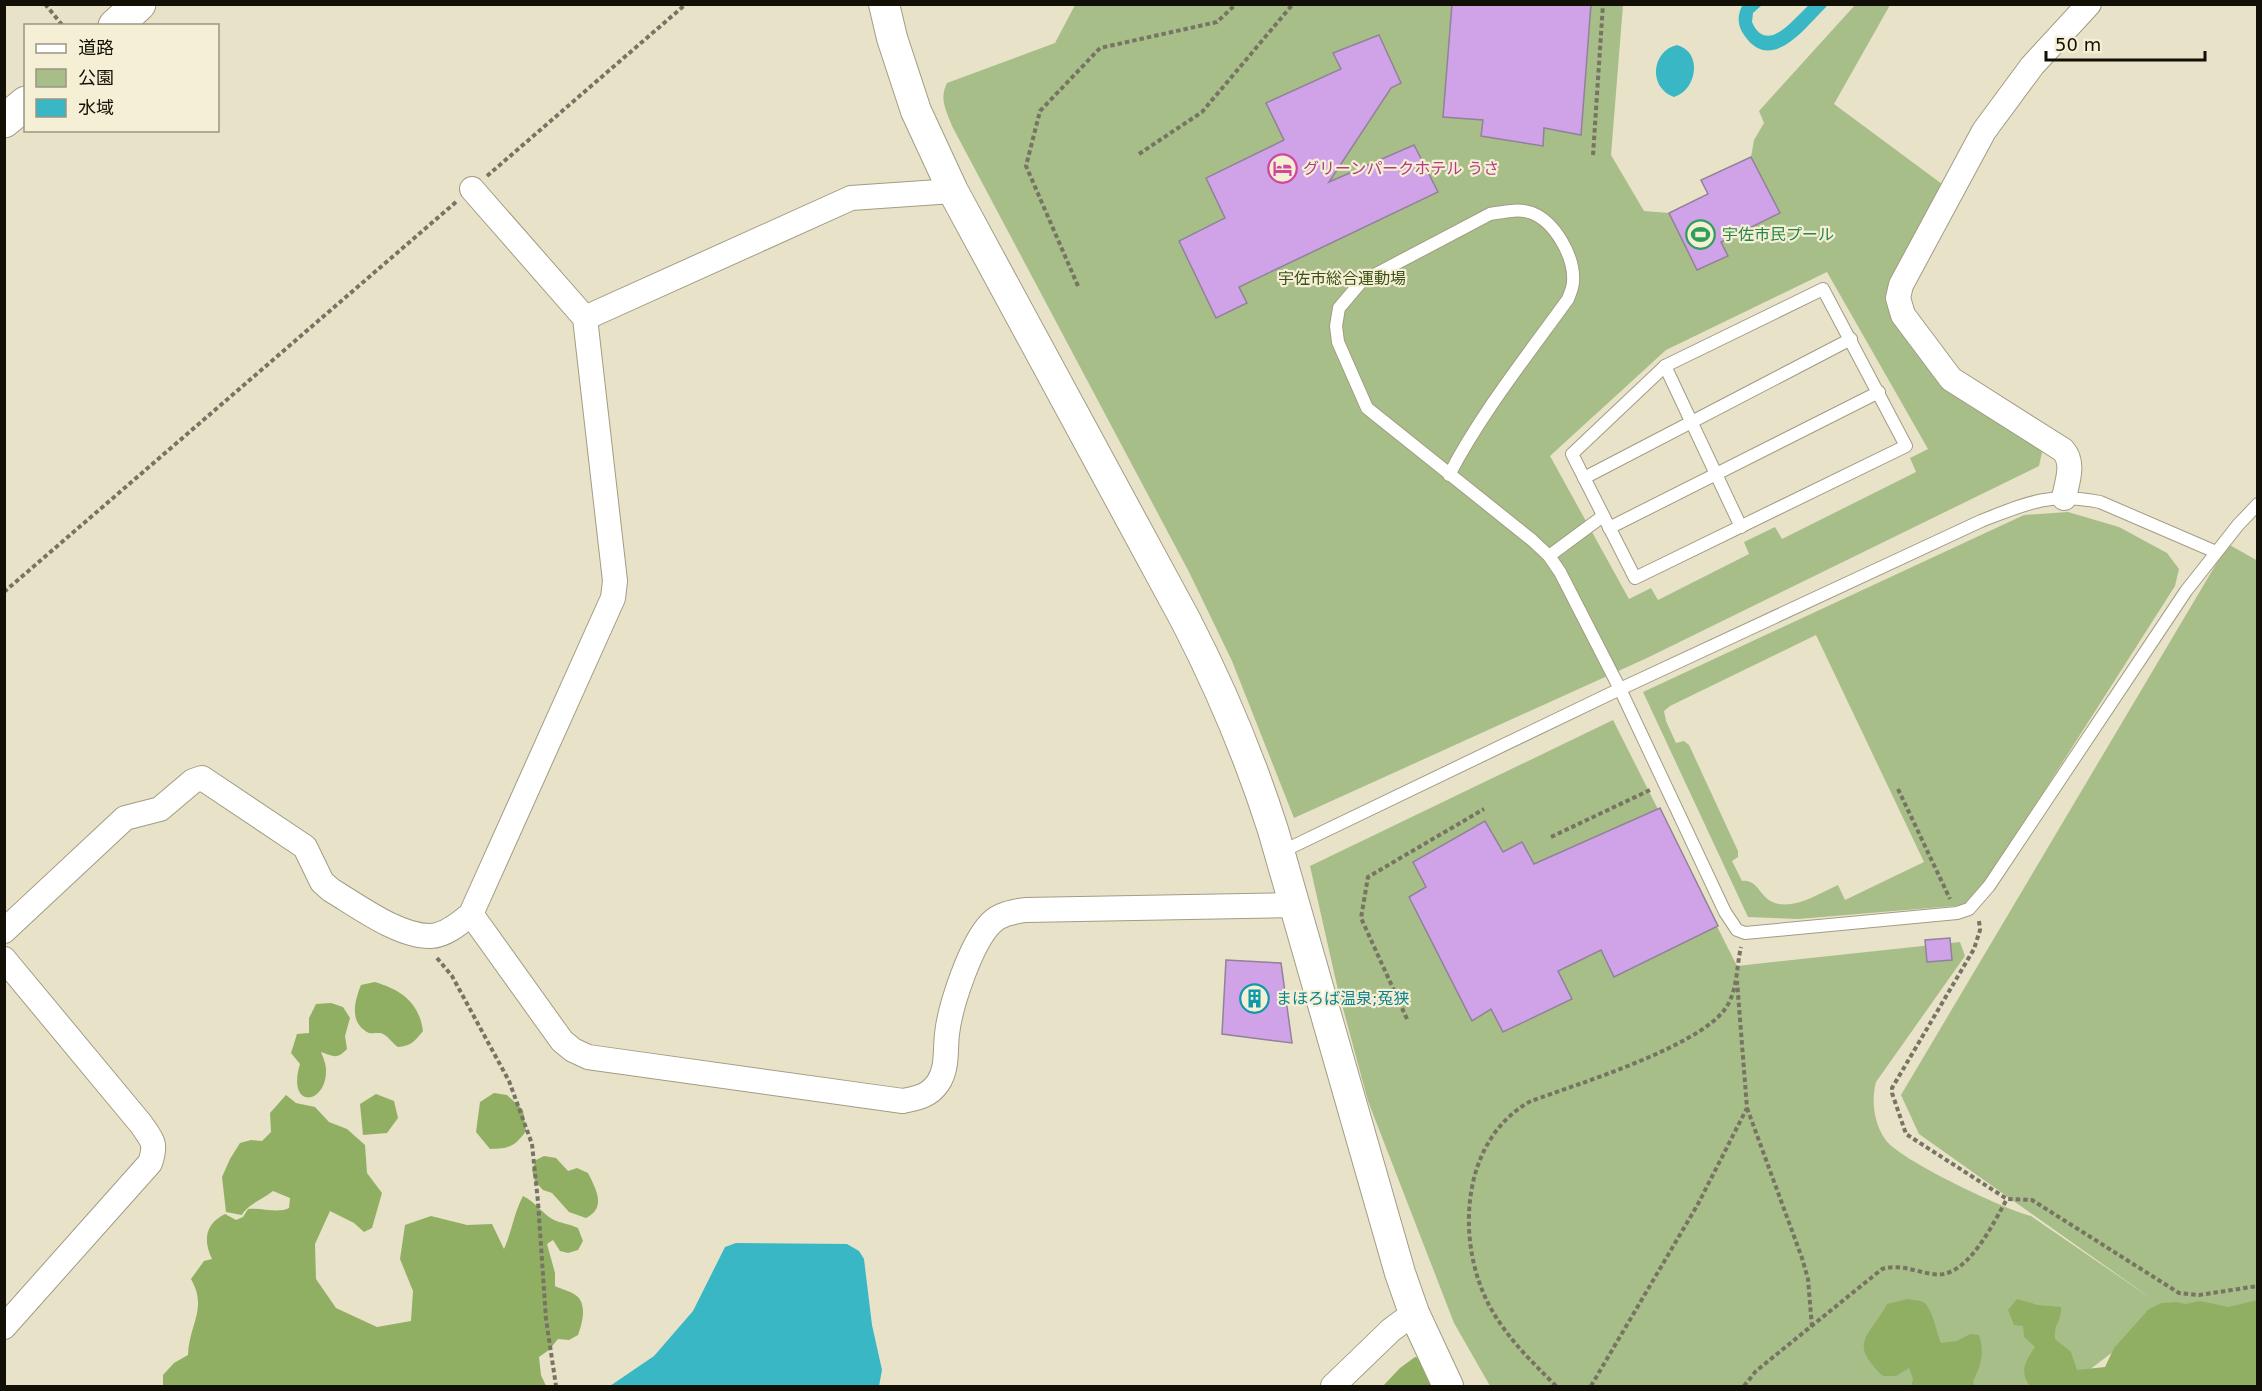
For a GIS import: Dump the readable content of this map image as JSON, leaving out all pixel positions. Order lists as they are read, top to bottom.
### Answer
{
  "parks": ["宇佐市総合運動場"],
  "places": {
    "hotel": ["グリーンパークホテル うさ"],
    "sports": ["宇佐市民プール"],
    "building": ["まほろば温泉;菟狭"]
  },
  "legend": ["道路", "公園", "水域"],
  "scale_bar": "50 m"
}
